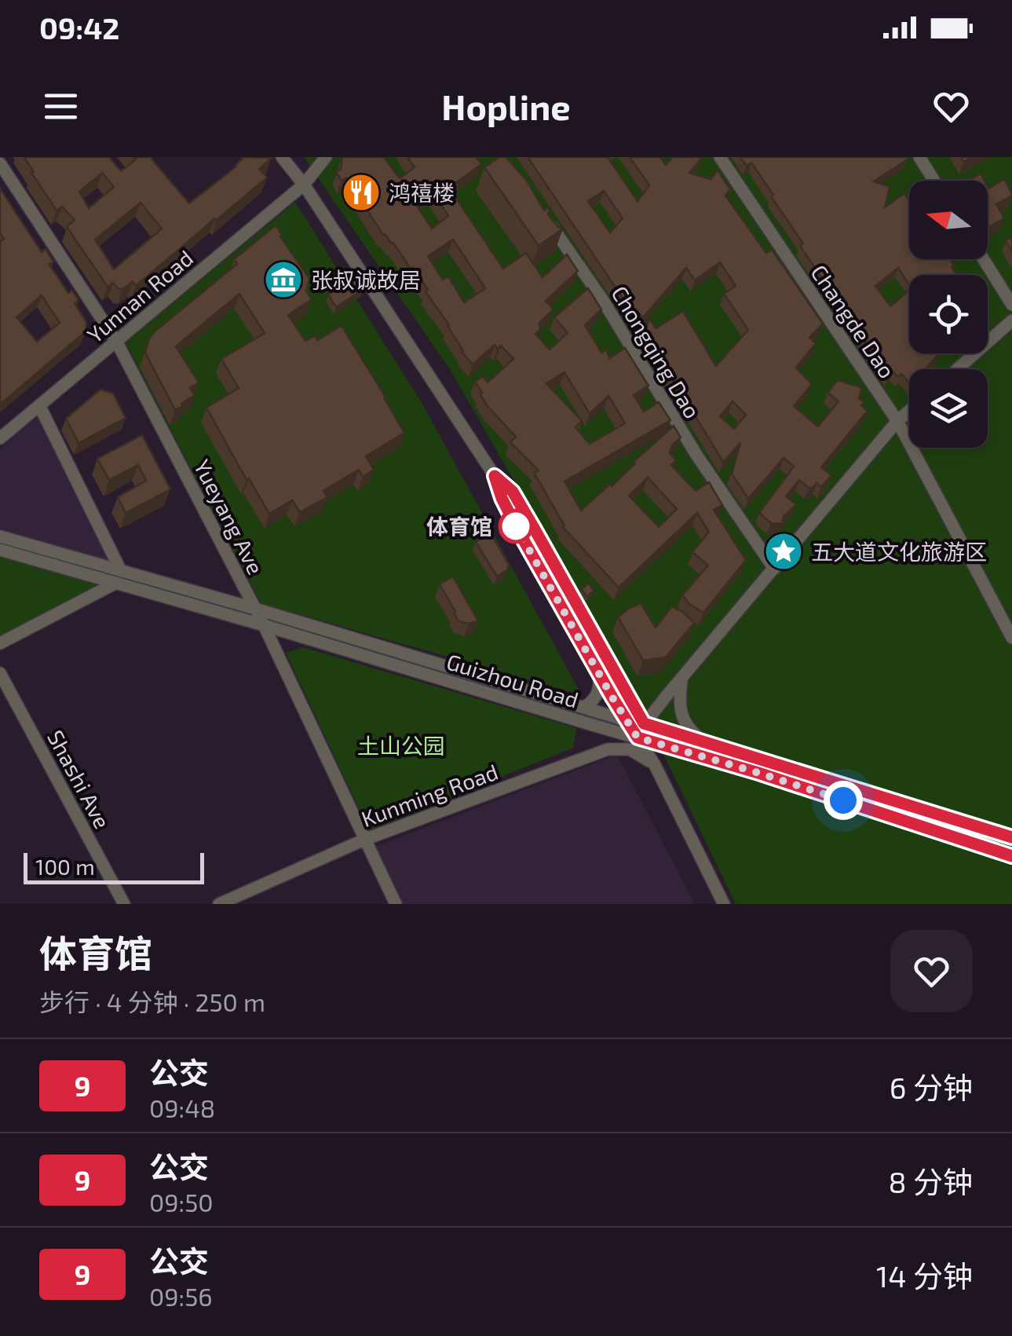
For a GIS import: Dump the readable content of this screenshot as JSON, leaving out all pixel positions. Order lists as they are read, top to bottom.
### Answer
{
  "streets": {
    "street": [
      "Yunnan Road",
      "Changde Dao",
      "Chongqing Dao",
      "Yueyang Ave",
      "Guizhou Road",
      "Shashi Ave",
      "Kunming Road"
    ]
  },
  "crossings": [
    ["Yunnan Road", "Yueyang Ave"],
    ["Yueyang Ave", "Guizhou Road"],
    ["Yueyang Ave", "Kunming Road"]
  ],
  "parks": ["土山公园"],
  "places": {
    "restaurant": ["鸿禧楼"],
    "museum": ["张叔诚故居"],
    "other": ["体育馆"],
    "place": ["五大道文化旅游区"]
  },
  "lines": ["bus line 9"],
  "scale_bar": "100 m",
  "north": "left",
  "page": {
    "status": "09:42",
    "header": "Hopline",
    "scale": "100 m",
    "heading": ["体育馆", "步行 · 4 分钟 · 250 m"],
    "list": [
      {
        "mark": "9",
        "name": "公交",
        "note": "09:48",
        "value": "6 分钟"
      },
      {
        "mark": "9",
        "name": "公交",
        "note": "09:50",
        "value": "8 分钟"
      },
      {
        "mark": "9",
        "name": "公交",
        "note": "09:56",
        "value": "14 分钟"
      }
    ]
  }
}
